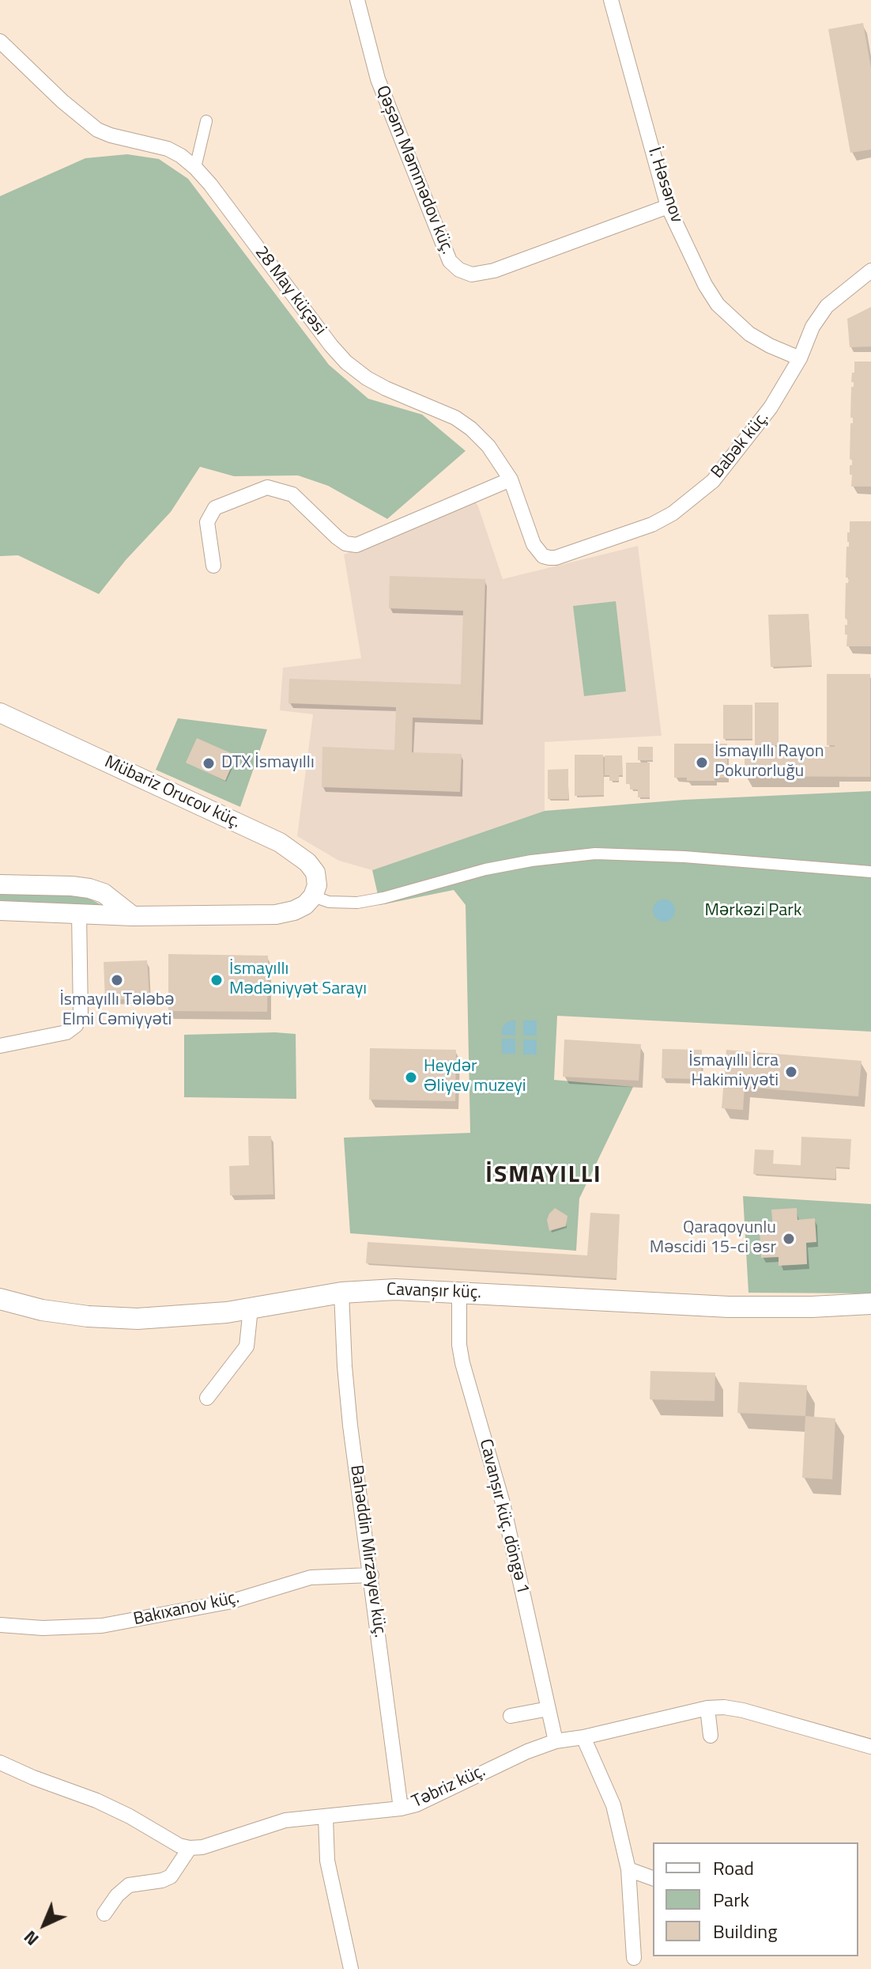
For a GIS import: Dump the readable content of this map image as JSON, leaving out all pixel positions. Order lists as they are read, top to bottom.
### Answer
{
  "streets": {
    "main road": ["Cavanşır küç."],
    "street": [
      "Qəşəm Məmmədov küç.",
      "İ. Həsənov",
      "28 May küçəsi",
      "Babək küç.",
      "Mübariz Orucov küç.",
      "Cavanşır küç. döngə 1",
      "Bahəddin Mirzəyev küç.",
      "Bakıxanov küç.",
      "Təbriz küç."
    ]
  },
  "crossings": [
    ["Qəşəm Məmmədov küç.", "İ. Həsənov"],
    ["İ. Həsənov", "Babək küç."],
    ["28 May küçəsi", "Babək küç."],
    ["Cavanşır küç.", "Cavanşır küç. döngə 1"],
    ["Cavanşır küç.", "Bahəddin Mirzəyev küç."],
    ["Cavanşır küç. döngə 1", "Təbriz küç."],
    ["Bahəddin Mirzəyev küç.", "Bakıxanov küç."],
    ["Bahəddin Mirzəyev küç.", "Təbriz küç."]
  ],
  "districts": ["İSMAYILLI"],
  "parks": ["Mərkəzi Park"],
  "places": [
    "İsmayıllı Rayon Pokurorluğu",
    "DTX İsmayıllı",
    "İsmayıllı Tələbə Elmi Cəmiyyəti",
    "İsmayıllı Mədəniyyət Sarayı",
    "İsmayıllı İcra Hakimiyyəti",
    "Heydər Əliyev muzeyi",
    "Qaraqoyunlu Məscidi 15-ci əsr"
  ],
  "legend": ["Road", "Park", "Building"],
  "north": "bottom left"
}
